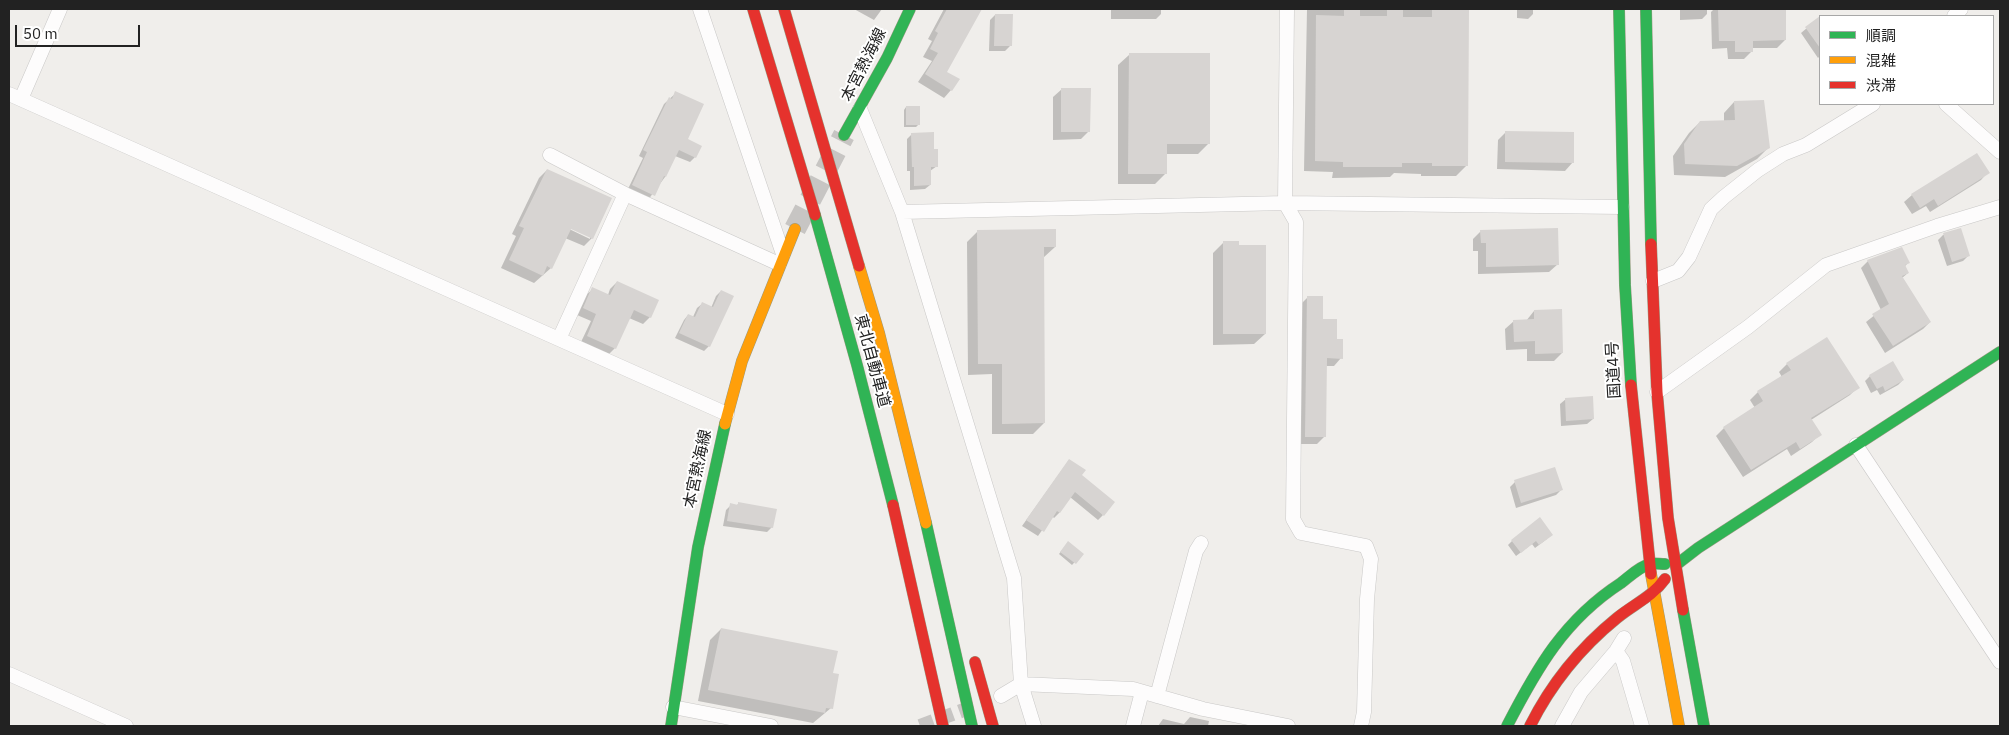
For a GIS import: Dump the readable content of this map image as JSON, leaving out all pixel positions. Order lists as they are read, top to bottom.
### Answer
{
  "streets": {
    "main road": ["本宮熱海線", "東北自動車道", "国道4号"]
  },
  "legend": ["順調", "混雑", "渋滞"],
  "scale_bar": "50 m"
}
